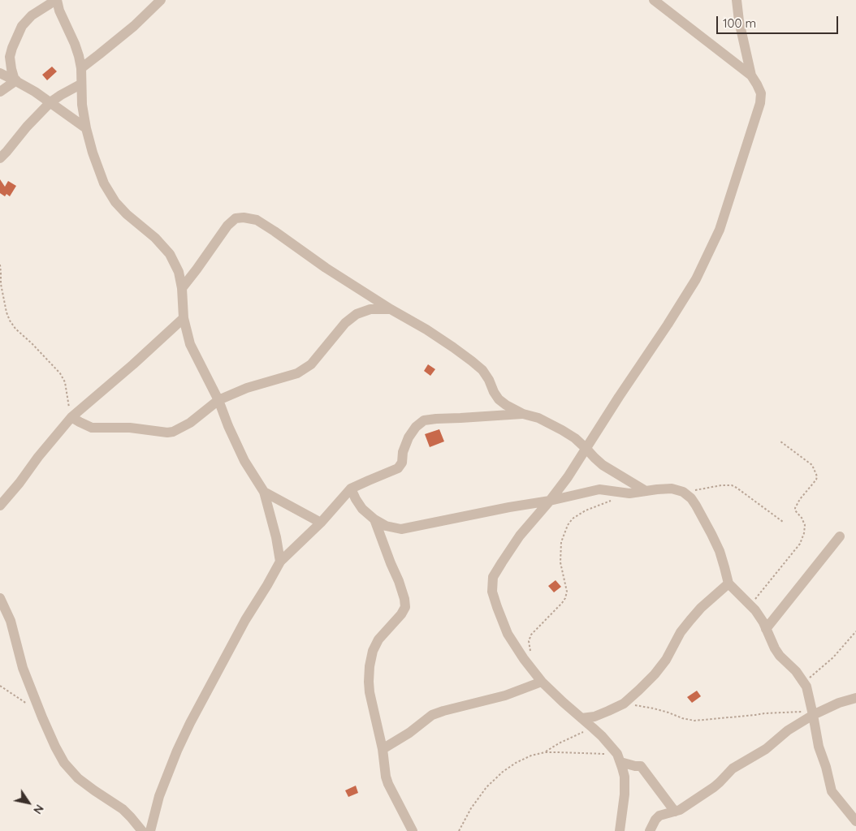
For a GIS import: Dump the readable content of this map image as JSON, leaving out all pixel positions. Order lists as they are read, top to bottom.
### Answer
{
  "scale_bar": "100 m",
  "north": "bottom right"
}
